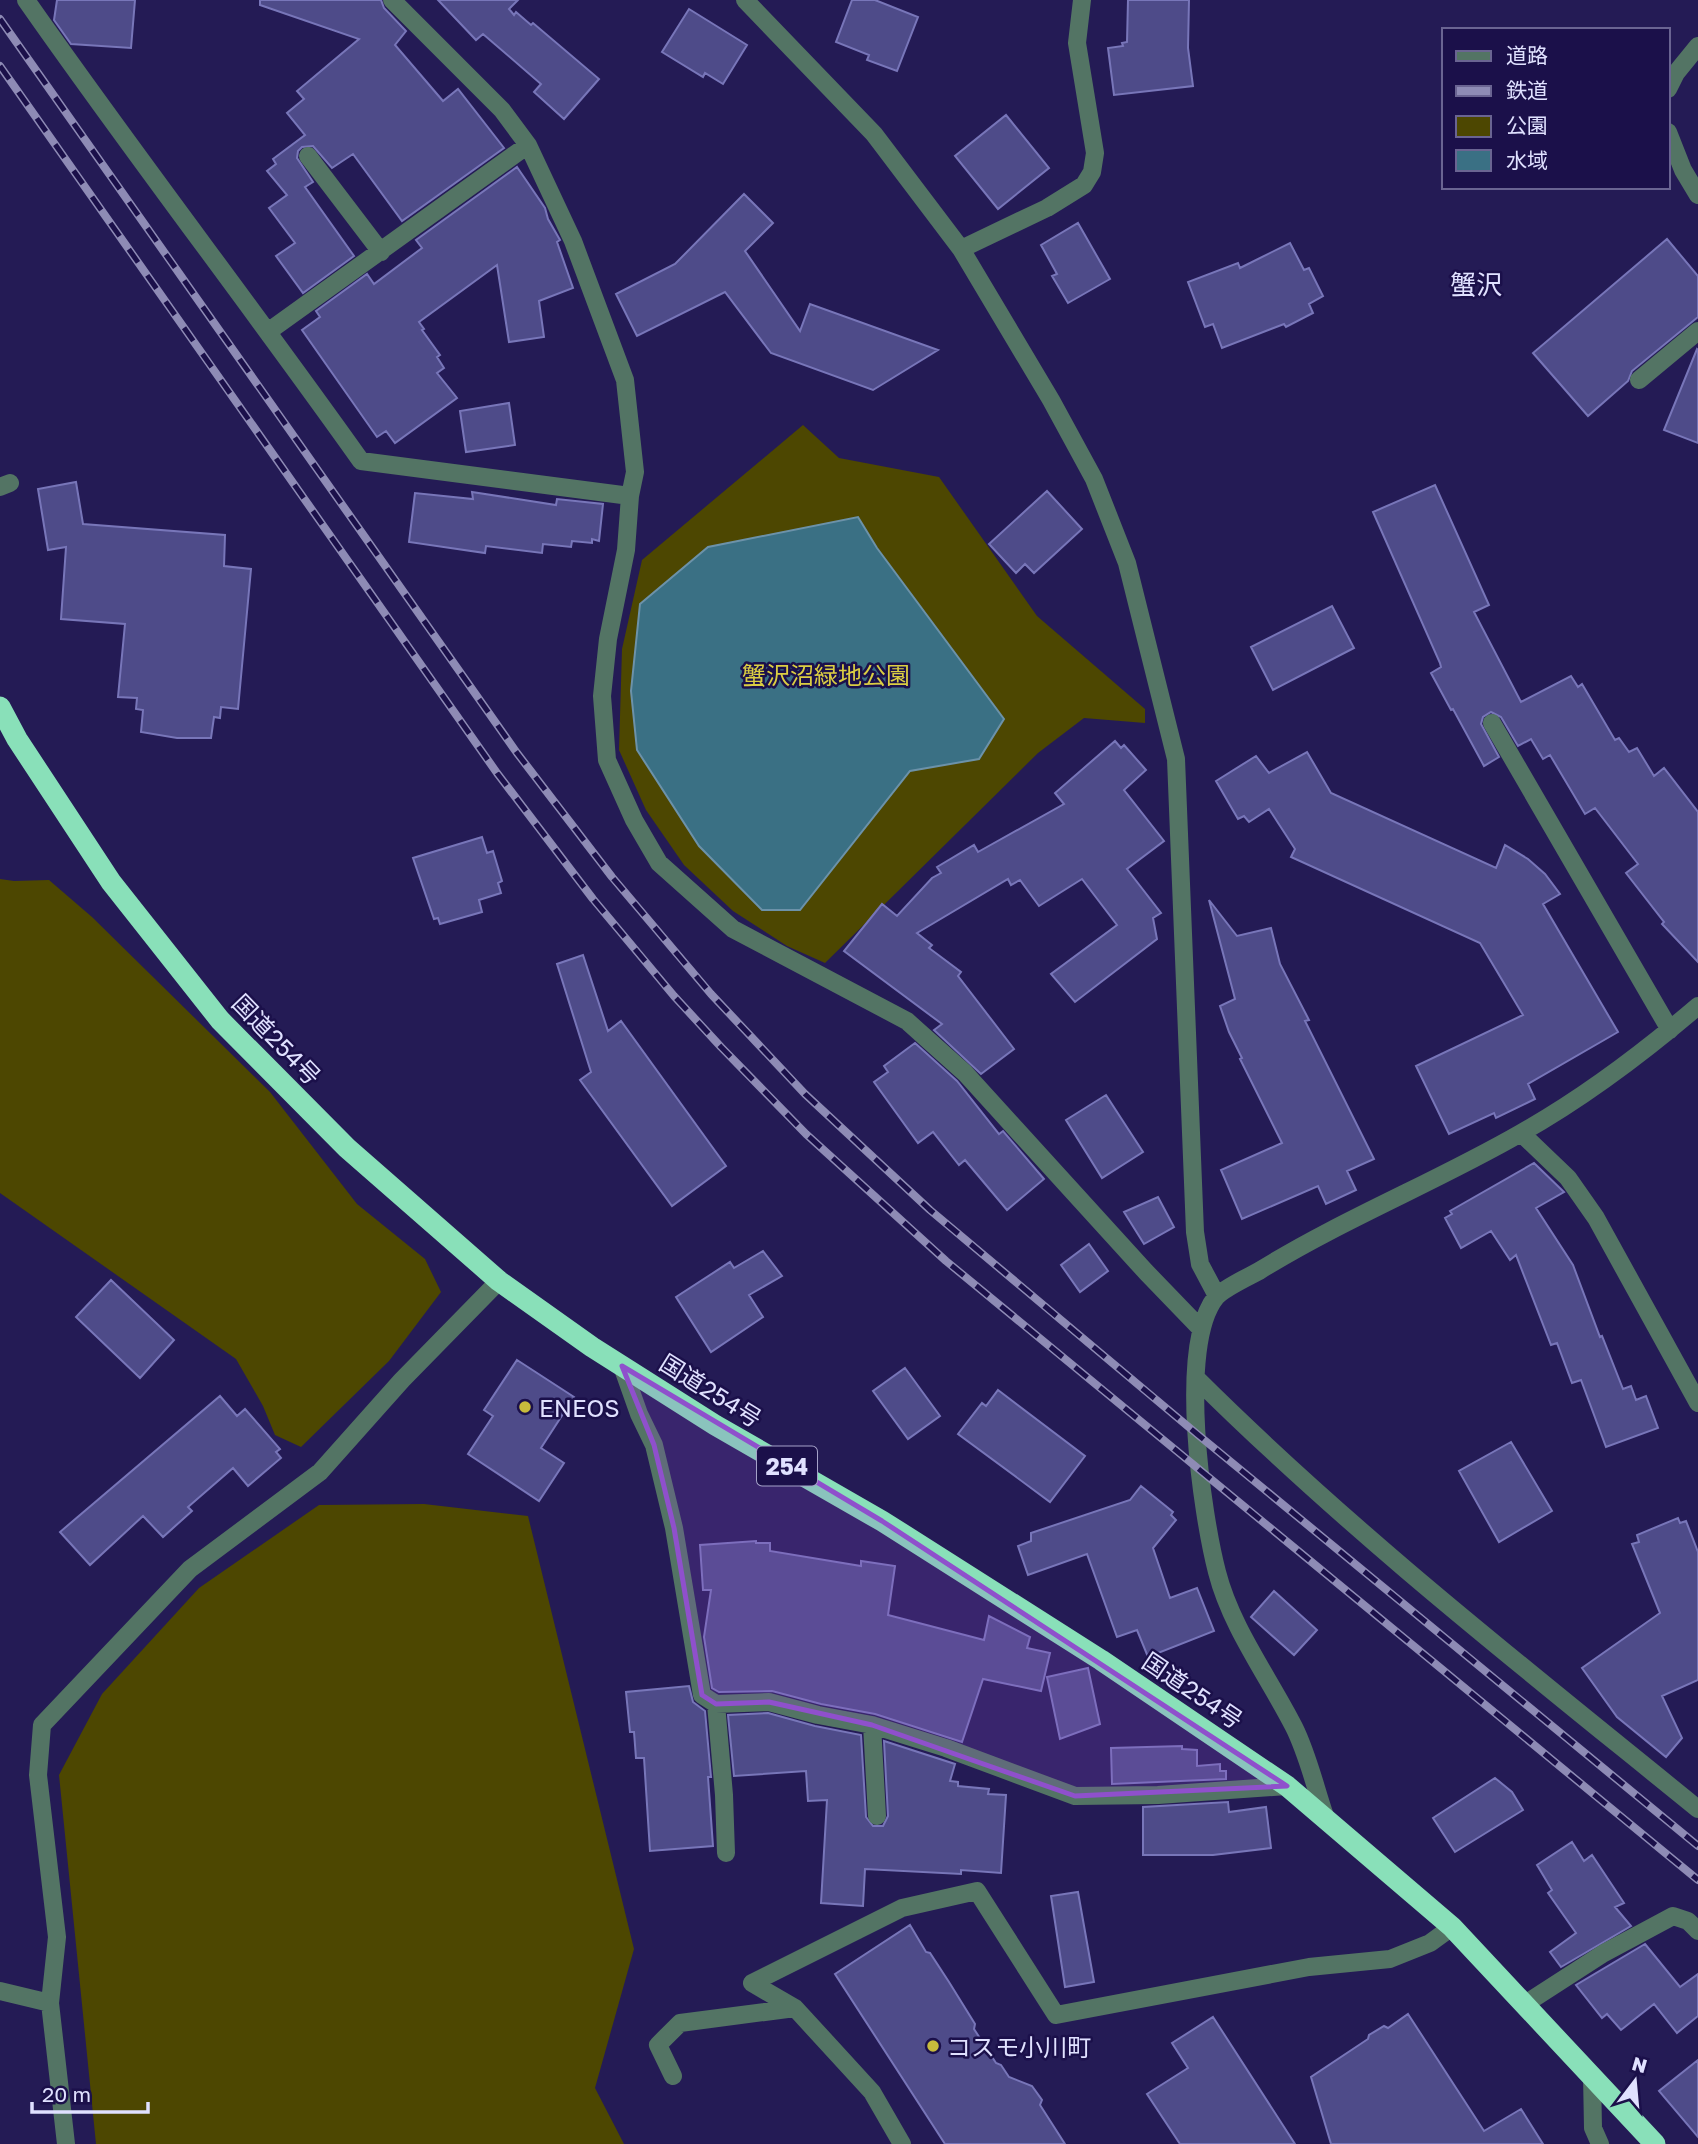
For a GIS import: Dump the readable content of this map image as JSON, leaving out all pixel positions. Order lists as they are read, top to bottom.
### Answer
{
  "streets": {
    "highway": ["国道254号", "254"]
  },
  "districts": ["蟹沢"],
  "parks": ["蟹沢沼緑地公園"],
  "places": ["ENEOS", "コスモ小川町"],
  "legend": [
    "道路",
    "鉄道",
    "公園",
    "水域"
  ],
  "scale_bar": "20 m",
  "north": "top"
}
